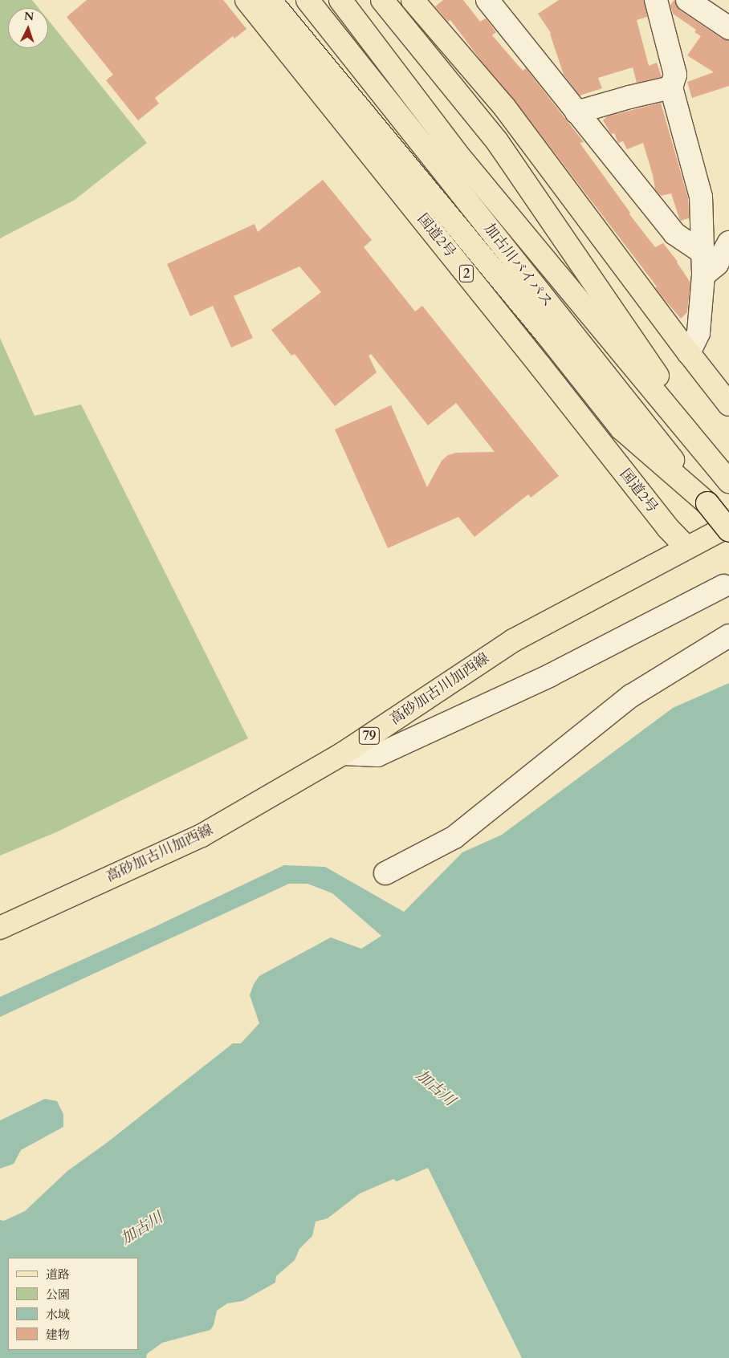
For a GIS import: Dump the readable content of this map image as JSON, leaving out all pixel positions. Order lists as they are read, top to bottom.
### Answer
{
  "streets": {
    "main road": [
      "国道2号",
      "加古川バイパス",
      "2",
      "高砂加古川加西線",
      "79"
    ]
  },
  "crossings": [
    ["国道2号", "高砂加古川加西線"]
  ],
  "water": ["加古川"],
  "legend": [
    "道路",
    "公園",
    "水域",
    "建物"
  ],
  "north": "top"
}
